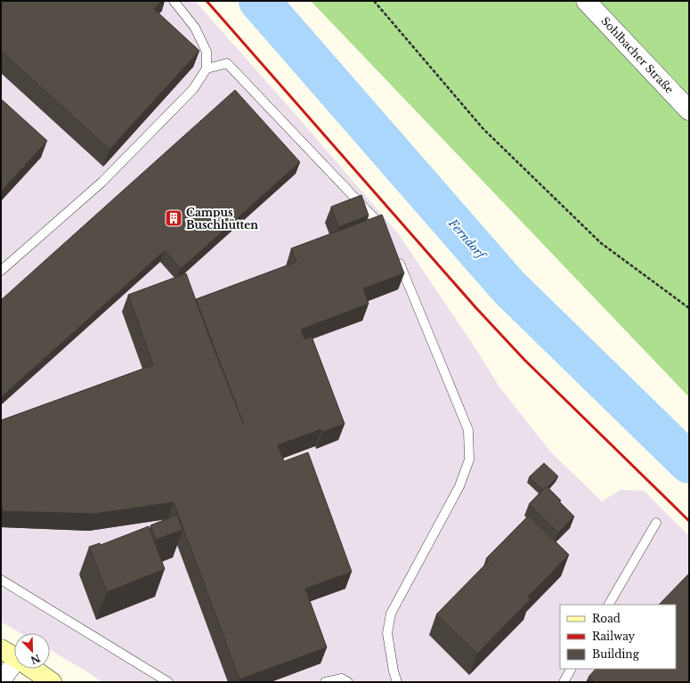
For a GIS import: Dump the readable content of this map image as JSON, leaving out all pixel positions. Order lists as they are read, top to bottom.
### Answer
{
  "streets": {
    "street": ["Sohlbacher Straße"]
  },
  "water": ["Ferndorf"],
  "places": {
    "building": ["Campus Buschhütten"]
  },
  "legend": ["Road", "Railway", "Building"],
  "north": "bottom right"
}
